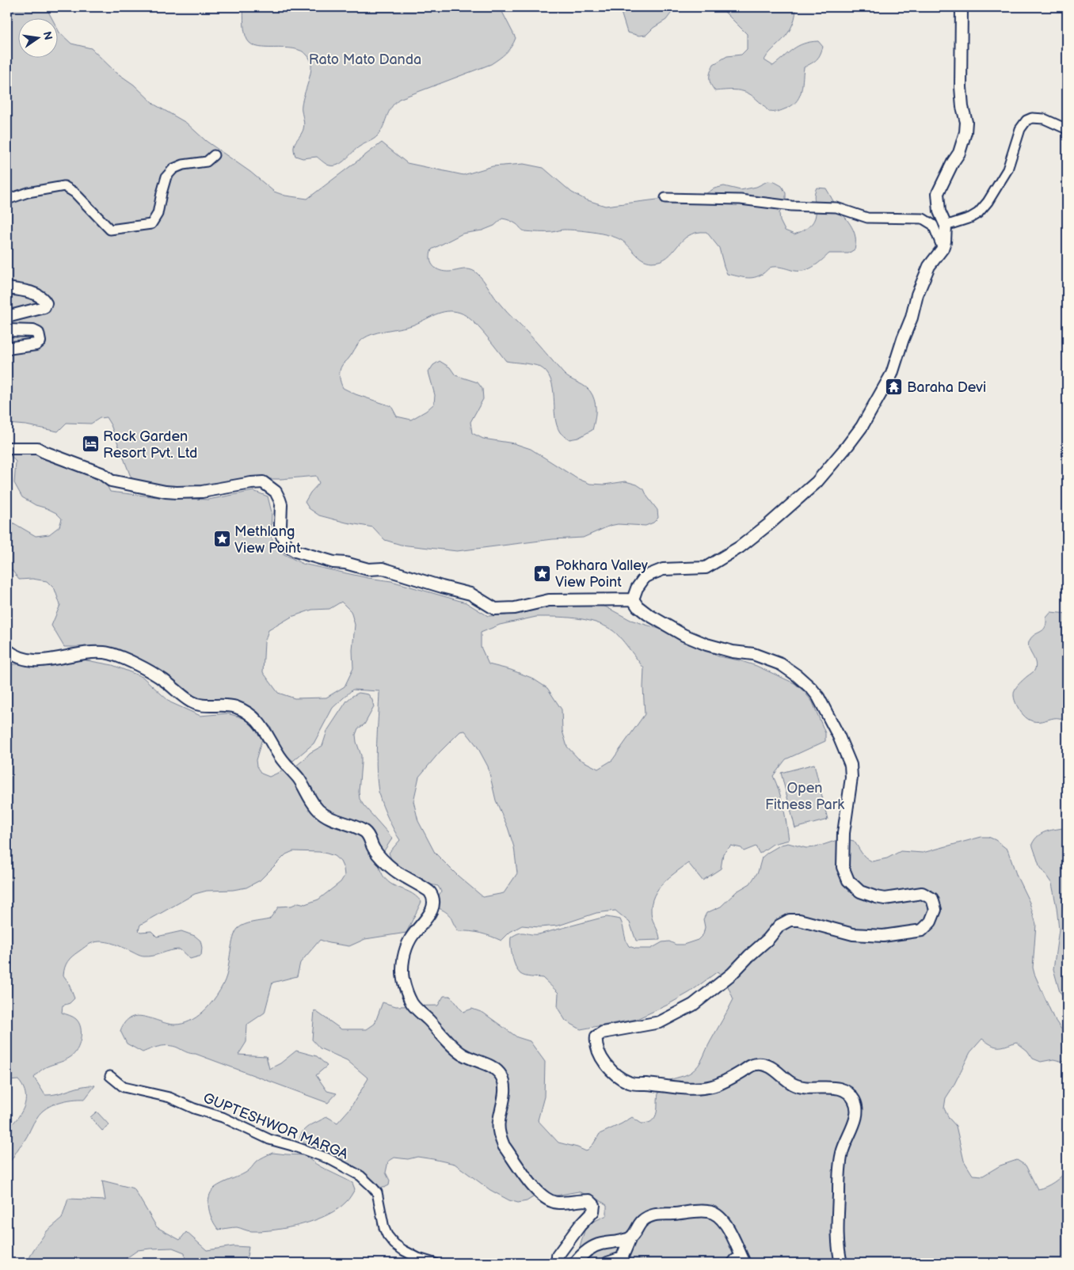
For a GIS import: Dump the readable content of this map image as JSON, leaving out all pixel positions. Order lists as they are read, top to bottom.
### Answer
{
  "streets": {
    "street": ["GUPTESHWOR MARGA"]
  },
  "parks": ["Rato Mato Danda", "Open Fitness Park"],
  "places": {
    "temple": ["Baraha Devi"],
    "hotel": ["Rock Garden Resort Pvt. Ltd"],
    "place": ["Methlang View Point", "Pokhara Valley View Point"]
  },
  "north": "right"
}
